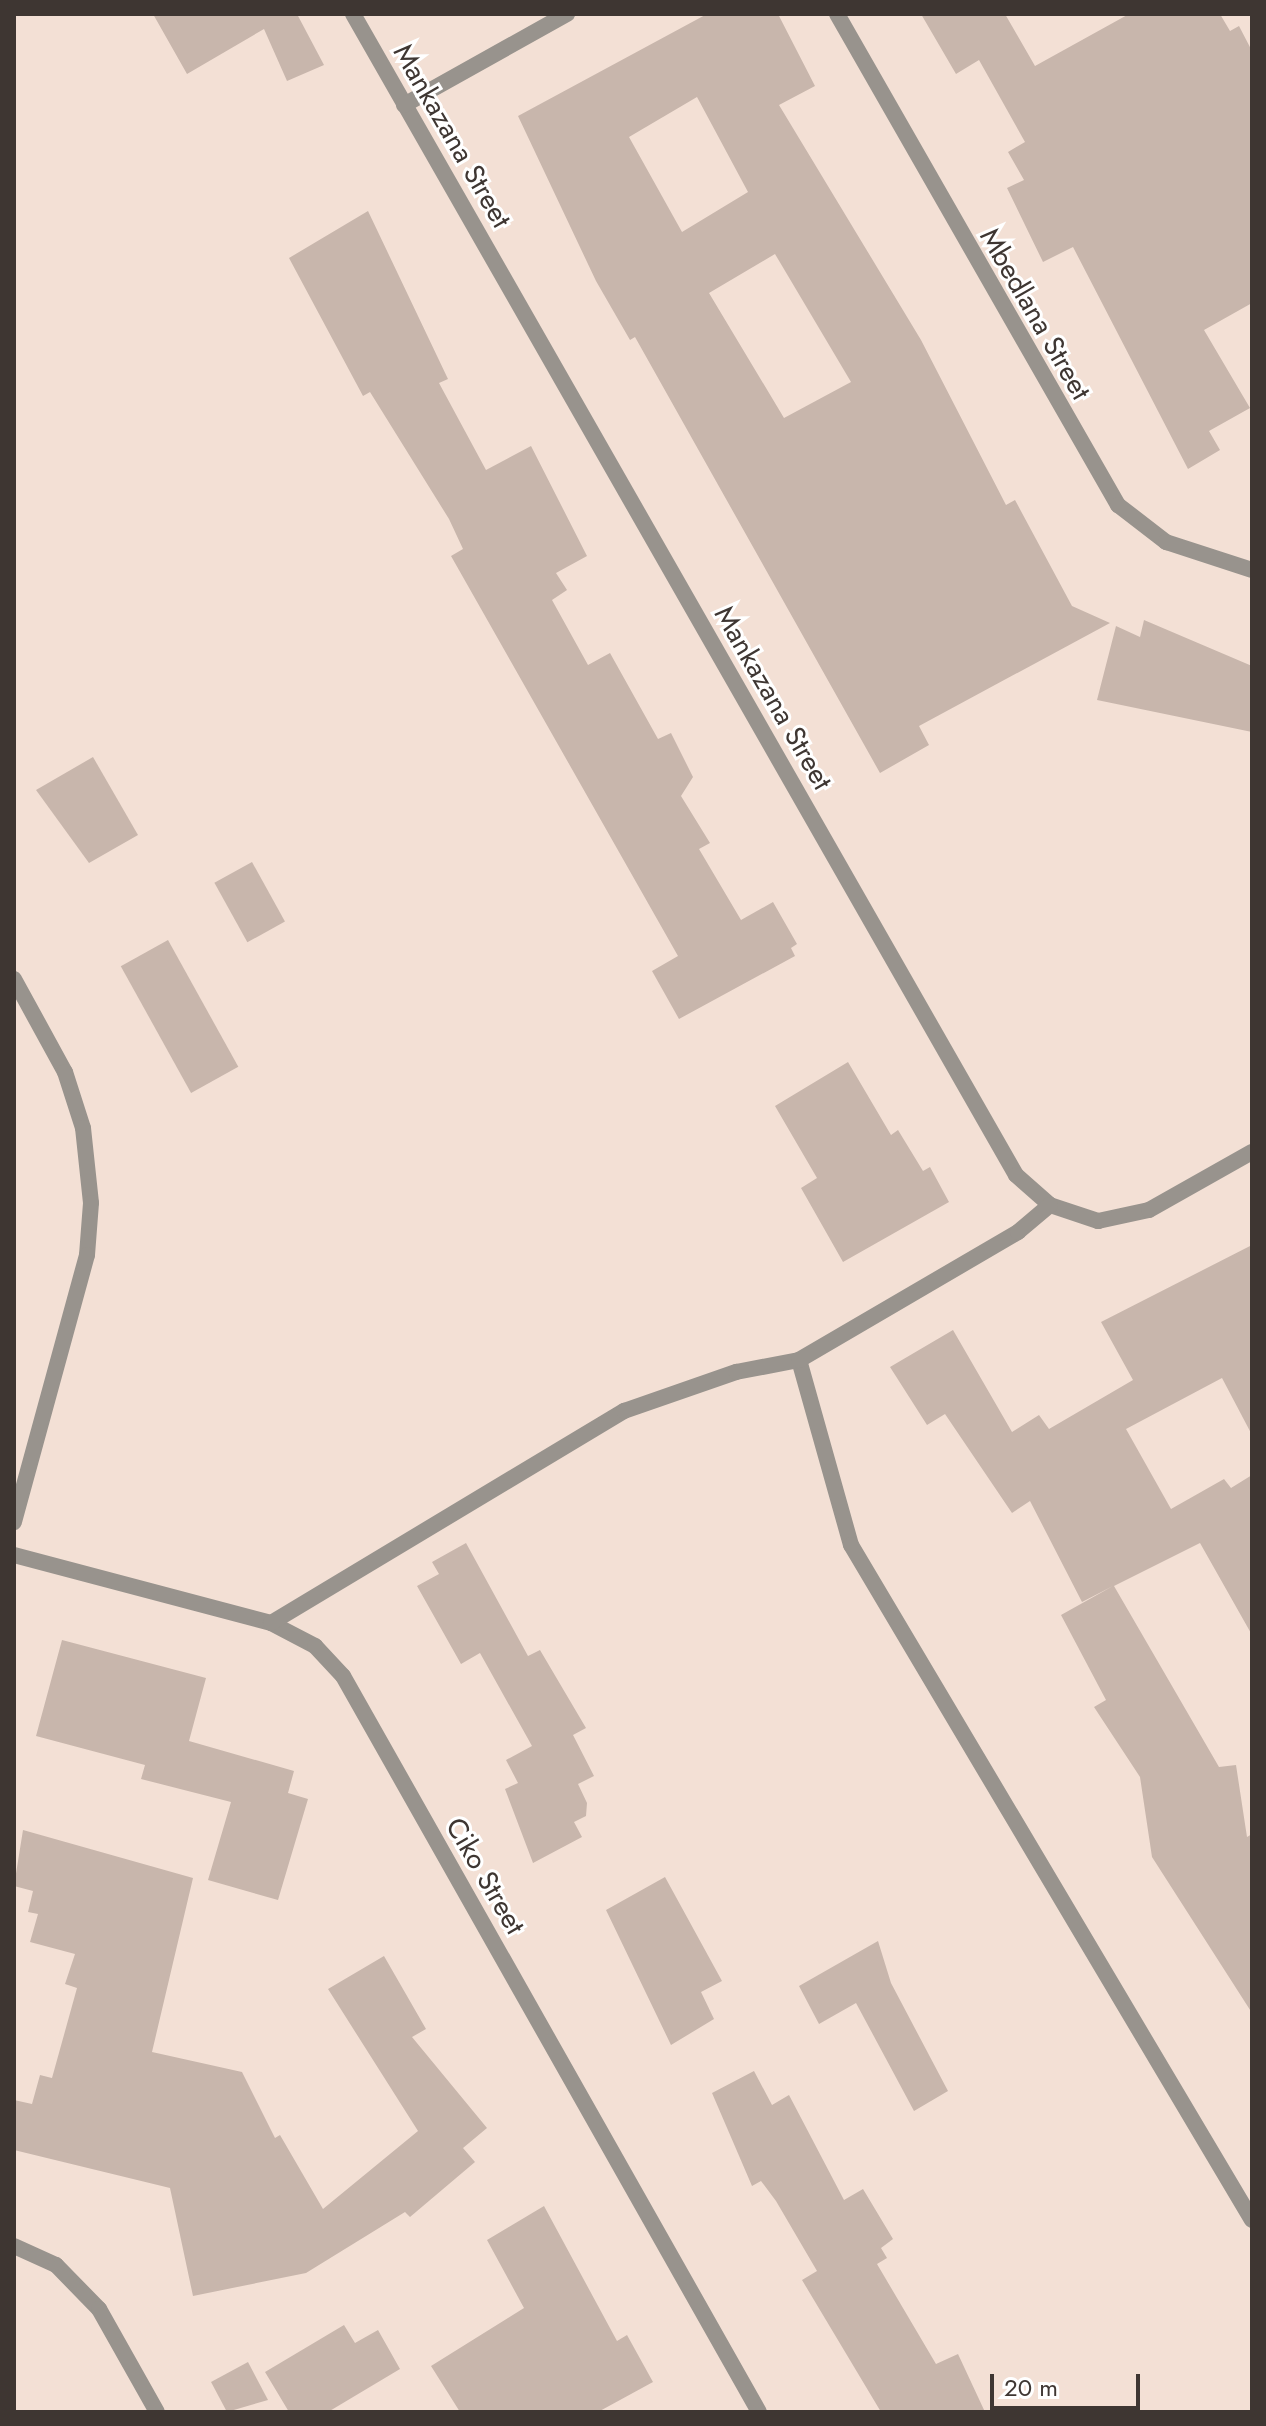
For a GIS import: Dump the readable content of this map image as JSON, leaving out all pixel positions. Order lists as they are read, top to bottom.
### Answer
{
  "streets": {
    "street": ["Mankazana Street", "Mbedlana Street", "Ciko Street"]
  },
  "scale_bar": "20 m"
}
